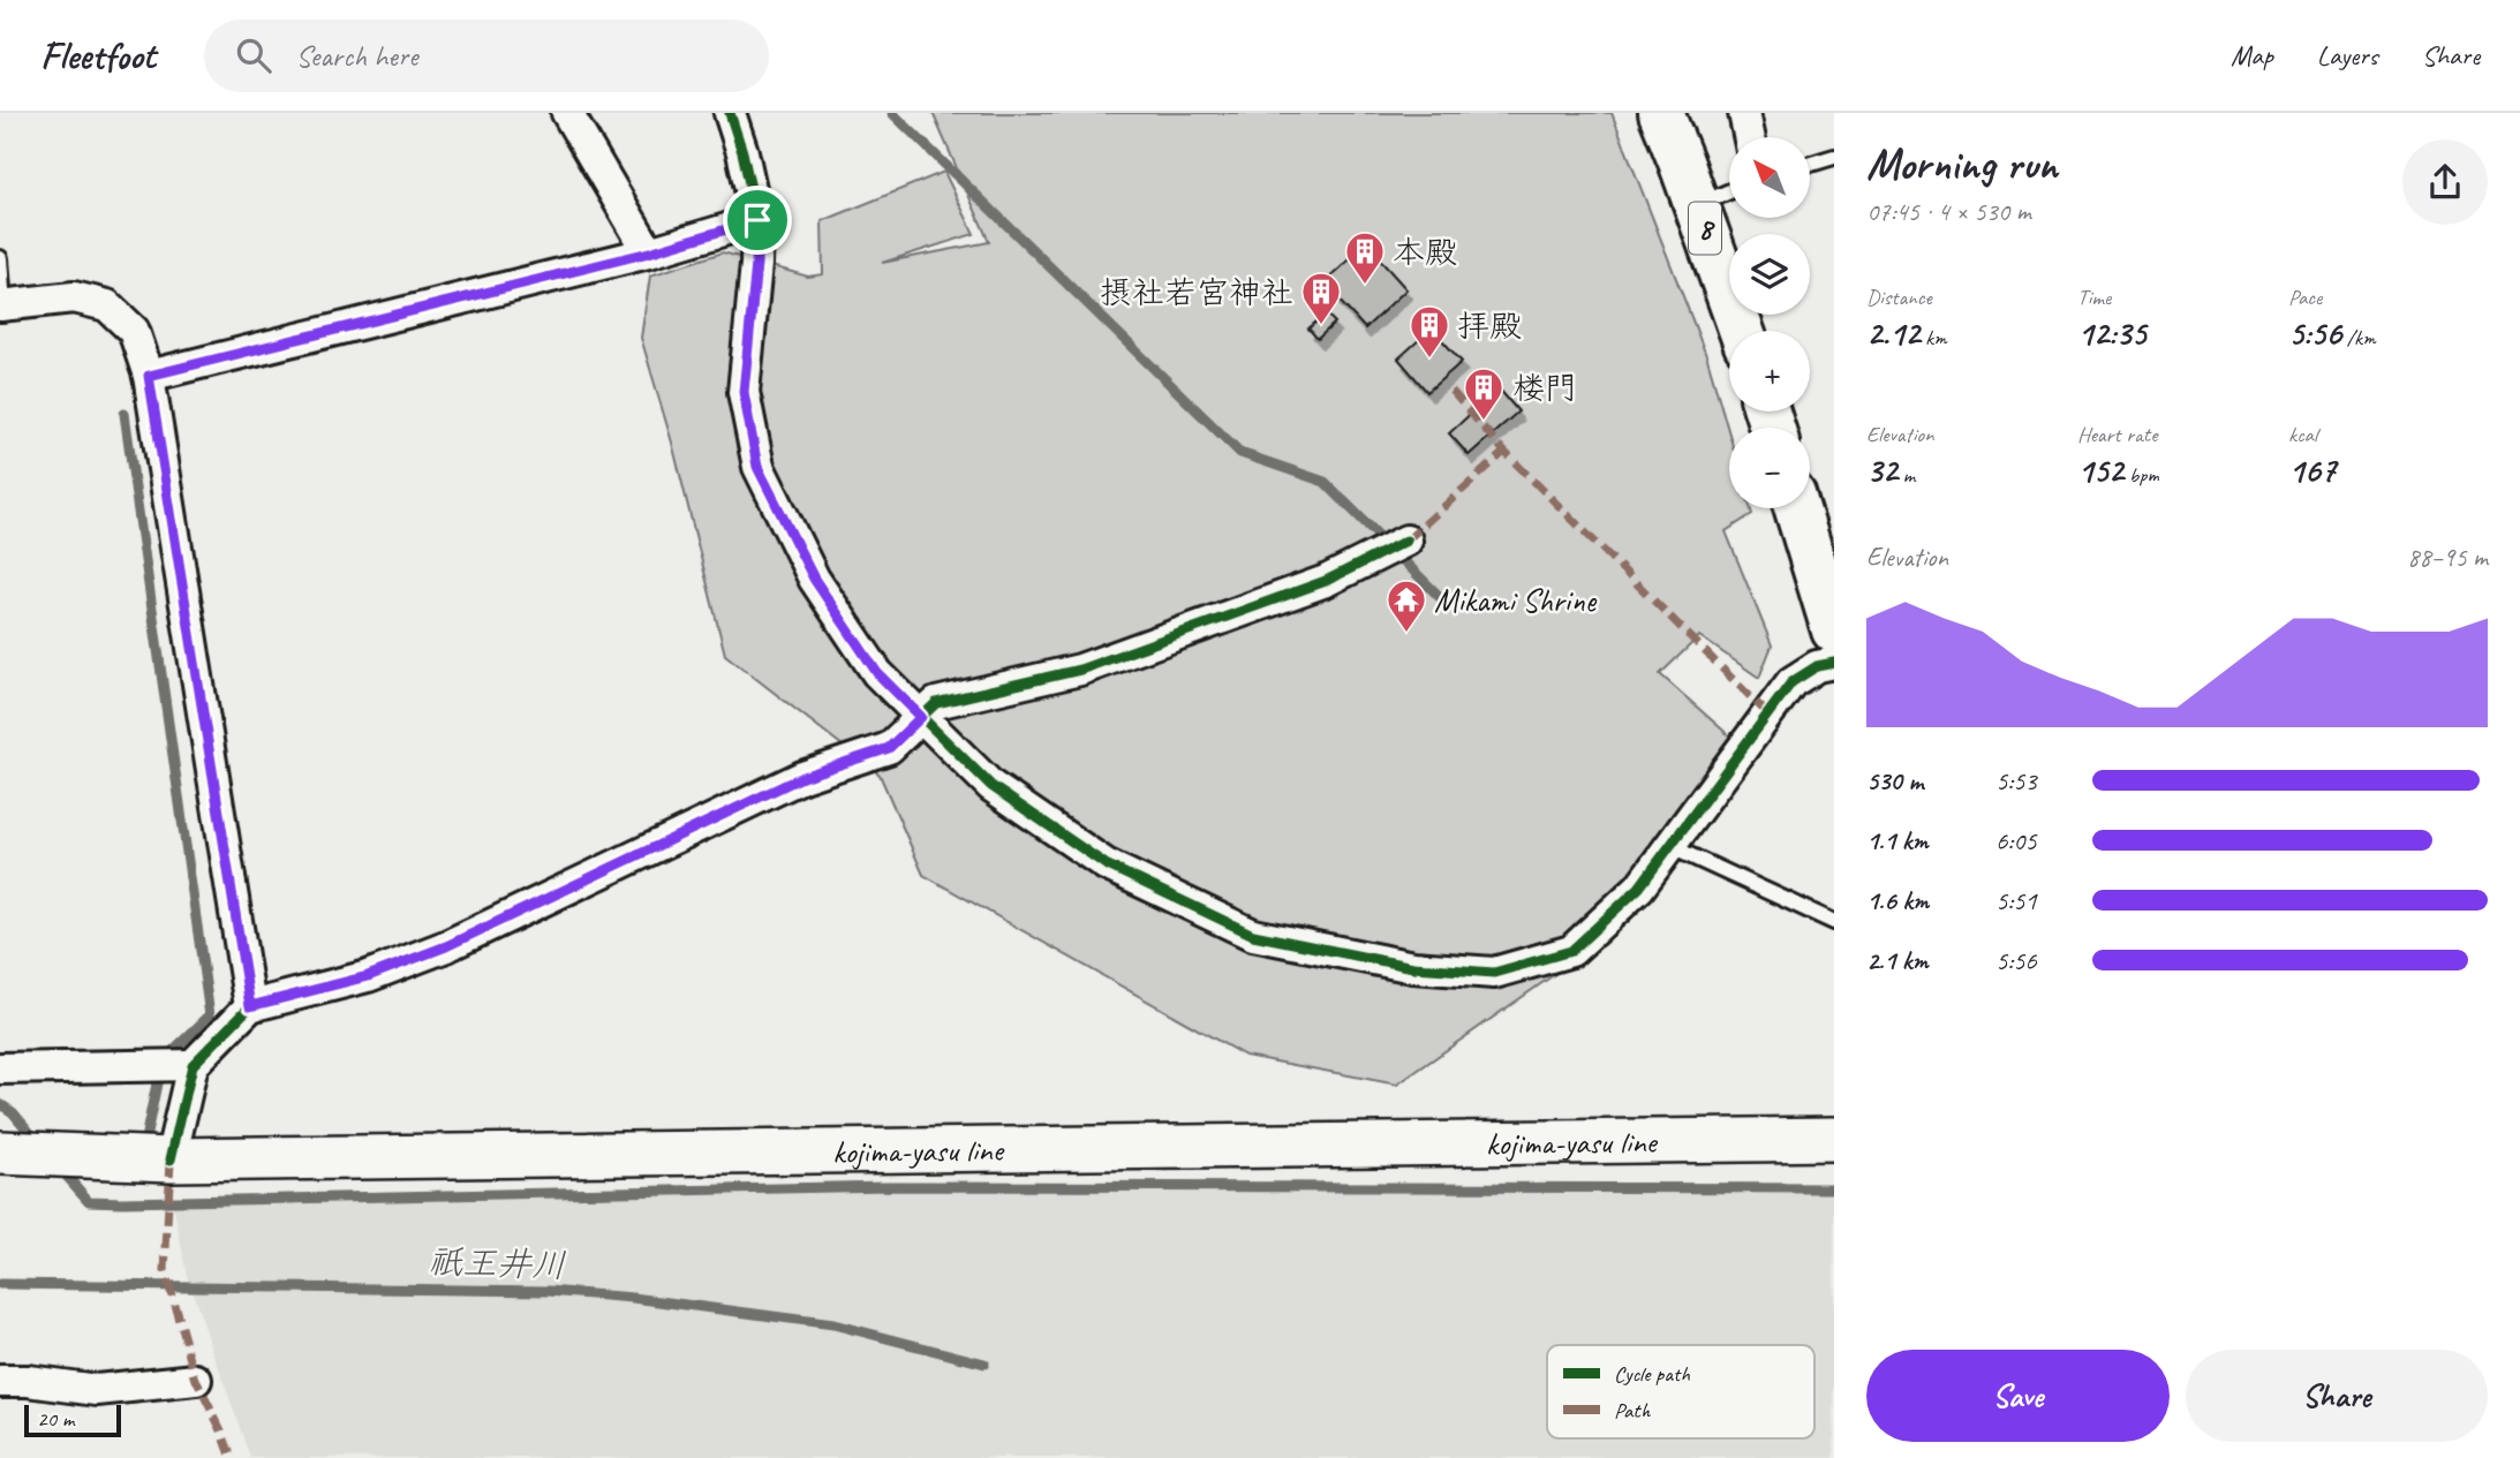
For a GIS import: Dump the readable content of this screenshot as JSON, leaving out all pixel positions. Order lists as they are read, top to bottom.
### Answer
{
  "streets": {
    "highway": ["8"],
    "main road": ["kojima-yasu line"]
  },
  "water": ["祇王井川"],
  "places": {
    "building": [
      "本殿",
      "摂社若宮神社",
      "拝殿",
      "楼門"
    ],
    "temple": ["Mikami Shrine"]
  },
  "legend": ["Cycle path", "Path"],
  "scale_bar": "20 m",
  "north": "top left",
  "page": {
    "header": "Fleetfoot",
    "search": "Search here",
    "nav": ["Map", "Layers", "Share"],
    "heading": ["Morning run", "07:45 · 4 × 530 m"],
    "map_buttons": ["+", "−"],
    "stats": [
      ["Distance", "2.12 km"],
      ["Time", "12:35"],
      ["Pace", "5:56 /km"],
      ["Elevation", "32 m"],
      ["Heart rate", "152 bpm"],
      ["kcal", "167"]
    ],
    "chart": ["Elevation", "88–95 m"],
    "list": [
      {
        "name": "530 m",
        "note": "5:53"
      },
      {
        "name": "1.1 km",
        "note": "6:05"
      },
      {
        "name": "1.6 km",
        "note": "5:51"
      },
      {
        "name": "2.1 km",
        "note": "5:56"
      }
    ],
    "buttons": ["Save", "Share"],
    "scale": "20 m"
  }
}
